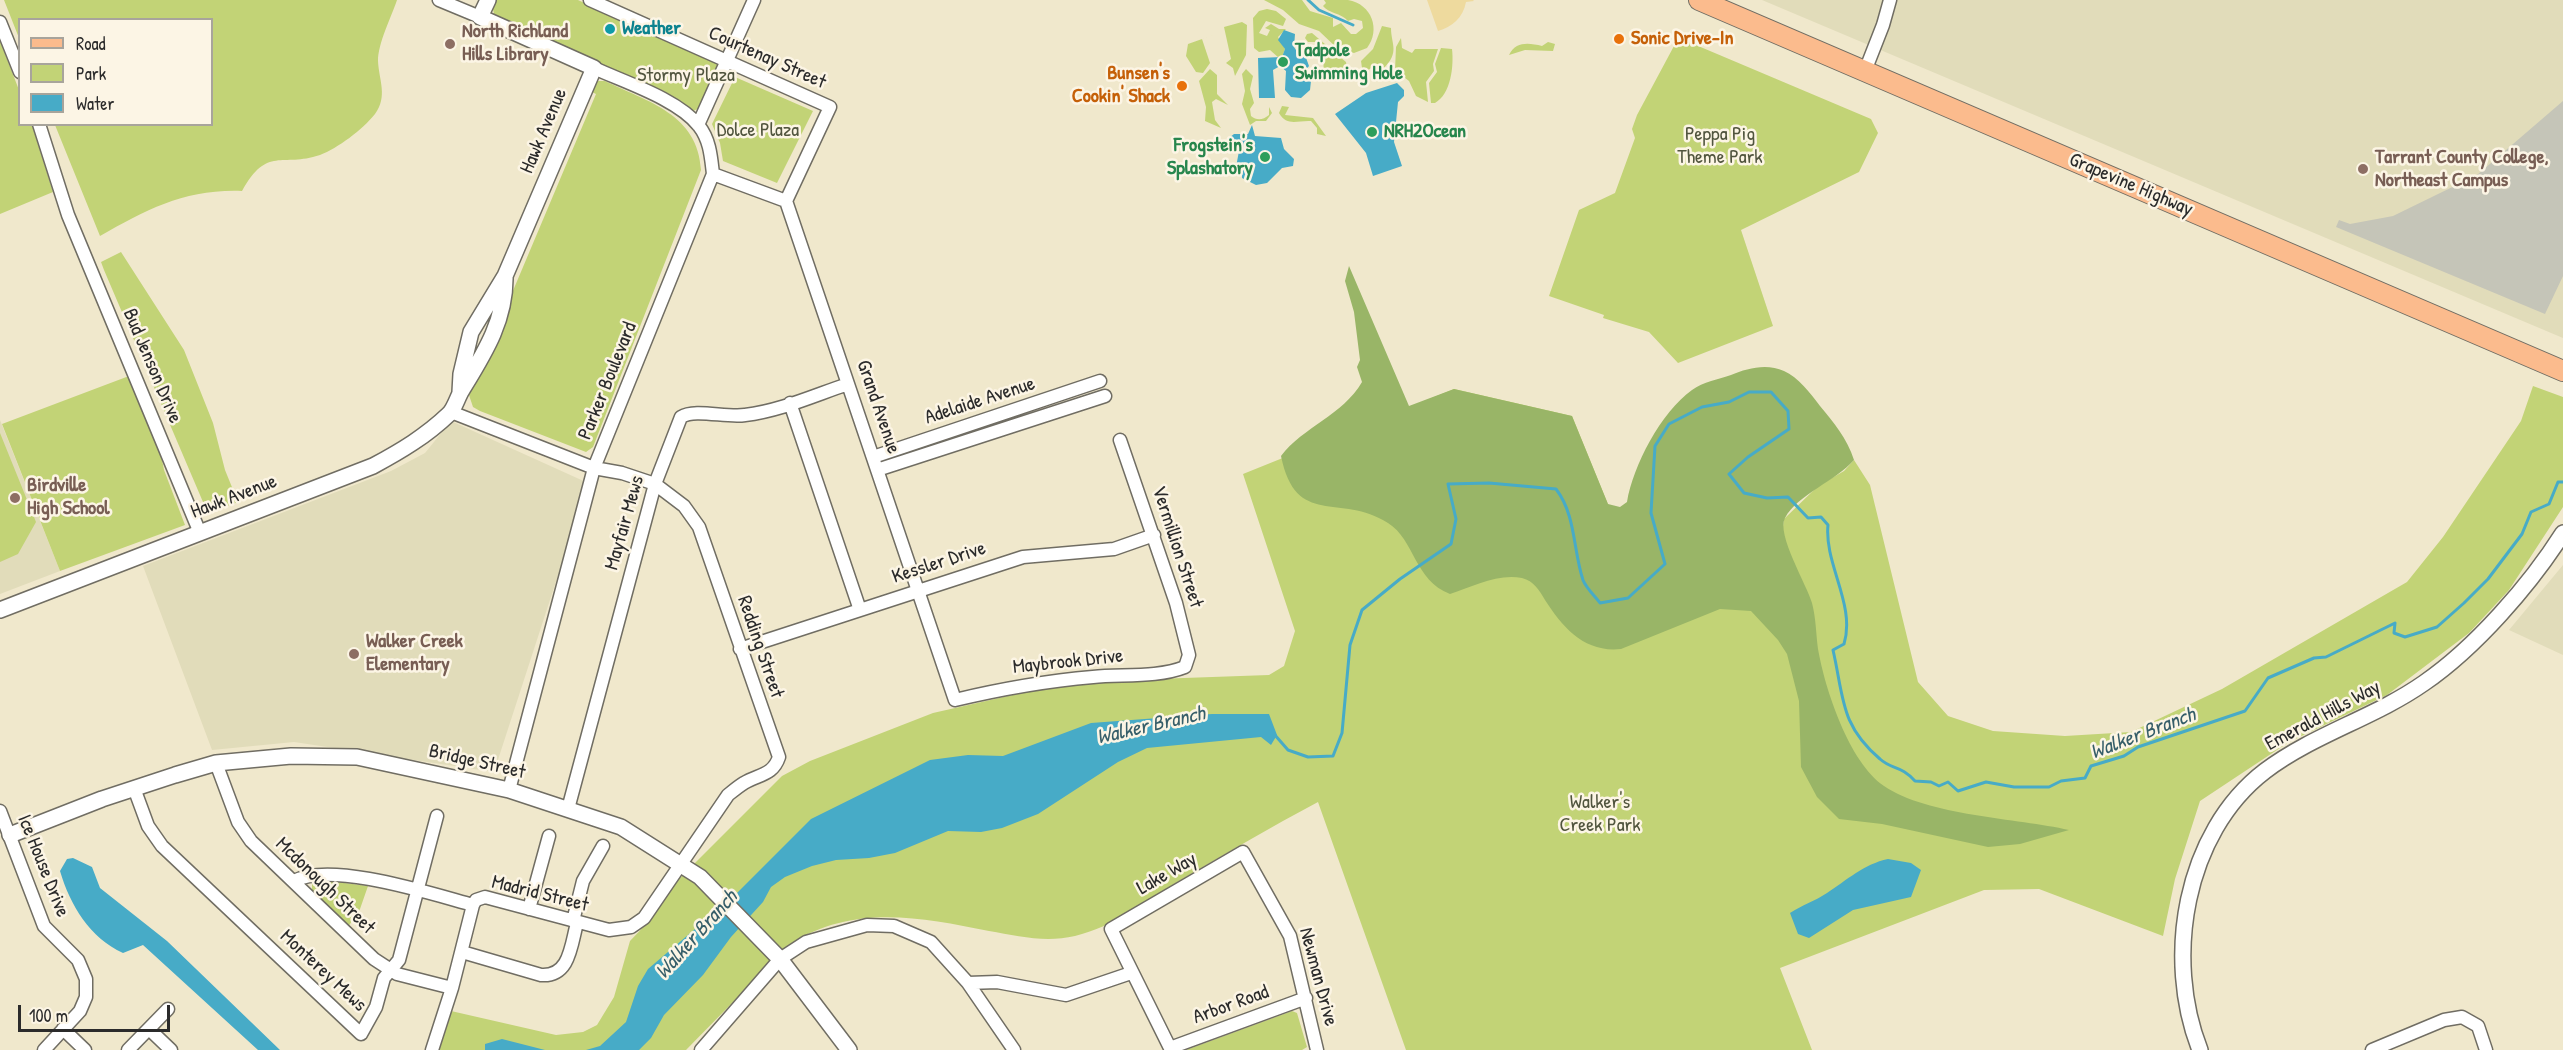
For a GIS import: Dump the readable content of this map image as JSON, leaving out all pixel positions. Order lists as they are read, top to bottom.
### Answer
{
  "streets": {
    "main road": ["Grapevine Highway"],
    "street": [
      "Courtenay Street",
      "Hawk Avenue",
      "Bud Jenson Drive",
      "Parker Boulevard",
      "Adelaide Avenue",
      "Grand Avenue",
      "Mayfair Mews",
      "Vermillion Street",
      "Kessler Drive",
      "Redding Street",
      "Maybrook Drive",
      "Emerald Hills Way",
      "Bridge Street",
      "Ice House Drive",
      "Lake Way",
      "Mcdonough Street",
      "Madrid Street",
      "Monterey Mews",
      "Newman Drive",
      "Arbor Road"
    ]
  },
  "crossings": [
    ["Courtenay Street", "Grand Avenue"],
    ["Hawk Avenue", "Bud Jenson Drive"],
    ["Hawk Avenue", "Redding Street"],
    ["Parker Boulevard", "Redding Street"],
    ["Parker Boulevard", "Bridge Street"],
    ["Adelaide Avenue", "Grand Avenue"],
    ["Grand Avenue", "Mayfair Mews"],
    ["Grand Avenue", "Kessler Drive"],
    ["Grand Avenue", "Maybrook Drive"],
    ["Mayfair Mews", "Redding Street"],
    ["Mayfair Mews", "Bridge Street"],
    ["Vermillion Street", "Kessler Drive"],
    ["Vermillion Street", "Maybrook Drive"],
    ["Kessler Drive", "Redding Street"],
    ["Redding Street", "Bridge Street"],
    ["Redding Street", "Madrid Street"],
    ["Bridge Street", "Ice House Drive"],
    ["Bridge Street", "Mcdonough Street"],
    ["Bridge Street", "Madrid Street"],
    ["Bridge Street", "Monterey Mews"],
    ["Lake Way", "Newman Drive"],
    ["Mcdonough Street", "Madrid Street"],
    ["Mcdonough Street", "Monterey Mews"],
    ["Madrid Street", "Monterey Mews"],
    ["Newman Drive", "Arbor Road"]
  ],
  "water": ["Walker Branch"],
  "parks": [
    "Stormy Plaza",
    "Dolce Plaza",
    "Peppa Pig Theme Park",
    "Walker's Creek Park"
  ],
  "places": [
    "Weather",
    "Sonic Drive-In",
    "North Richland Hills Library",
    "Tadpole Swimming Hole",
    "Bunsen's Cookin' Shack",
    "NRH2Ocean",
    "Frogstein's Splashatory",
    "Tarrant County College, Northeast Campus",
    "Birdville High School",
    "Walker Creek Elementary"
  ],
  "legend": ["Road", "Park", "Water"],
  "scale_bar": "100 m"
}
